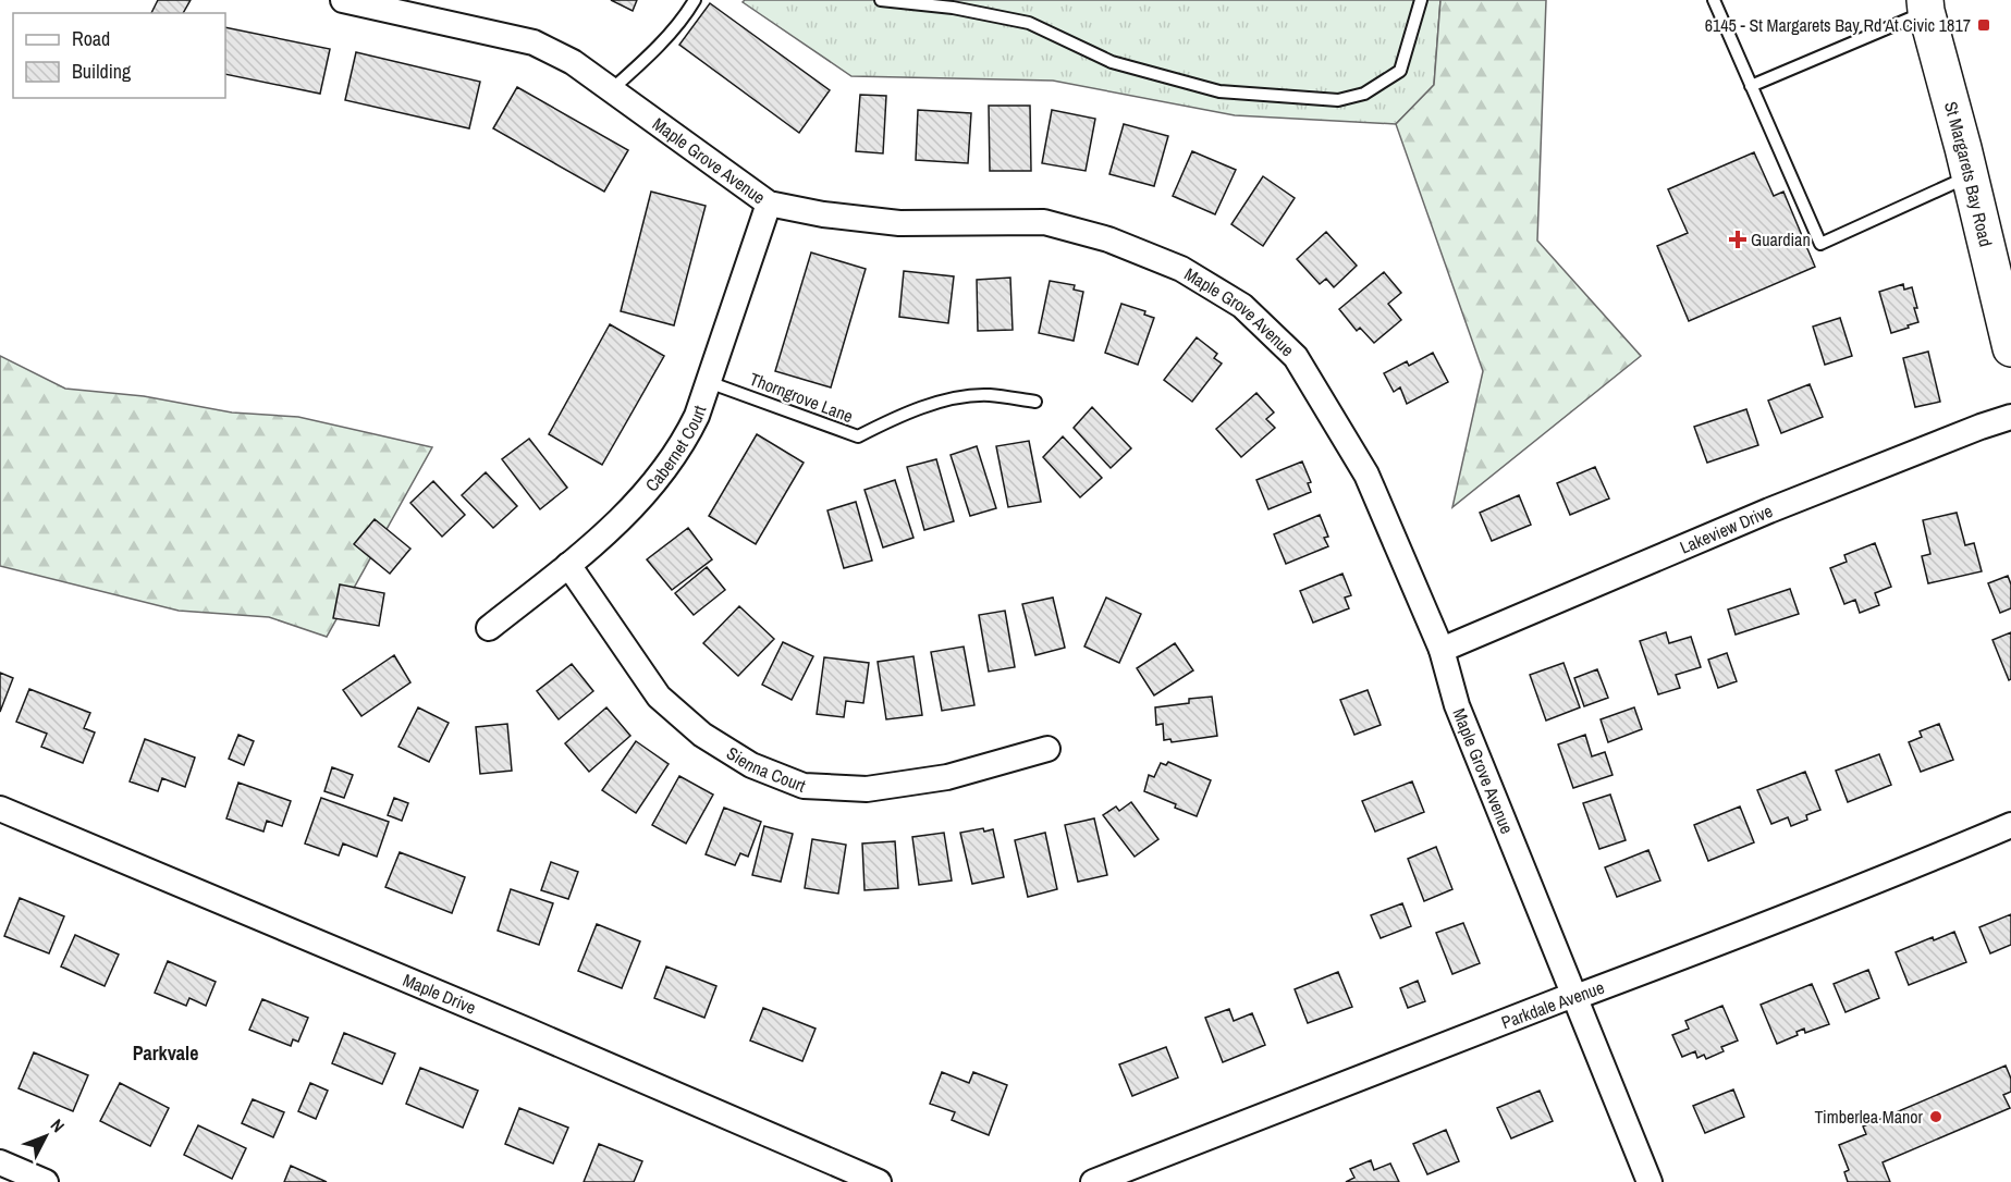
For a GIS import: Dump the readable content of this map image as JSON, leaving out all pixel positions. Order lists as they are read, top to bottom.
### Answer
{
  "streets": {
    "main road": ["St Margarets Bay Road"],
    "street": [
      "Maple Grove Avenue",
      "Cabernet Court",
      "Lakeview Drive",
      "Sienna Court",
      "Maple Drive",
      "Parkdale Avenue"
    ],
    "lane": ["Thorngrove Lane"]
  },
  "crossings": [
    ["Maple Grove Avenue", "Cabernet Court"],
    ["Maple Grove Avenue", "Lakeview Drive"],
    ["Maple Grove Avenue", "Parkdale Avenue"],
    ["Thorngrove Lane", "Cabernet Court"],
    ["Cabernet Court", "Sienna Court"]
  ],
  "districts": ["Parkvale"],
  "places": {
    "transit": ["6145 - St Margarets Bay Rd At Civic 1817"],
    "health": ["Guardian"],
    "other": ["Timberlea Manor"]
  },
  "legend": ["Road", "Building"],
  "north": "top right"
}
